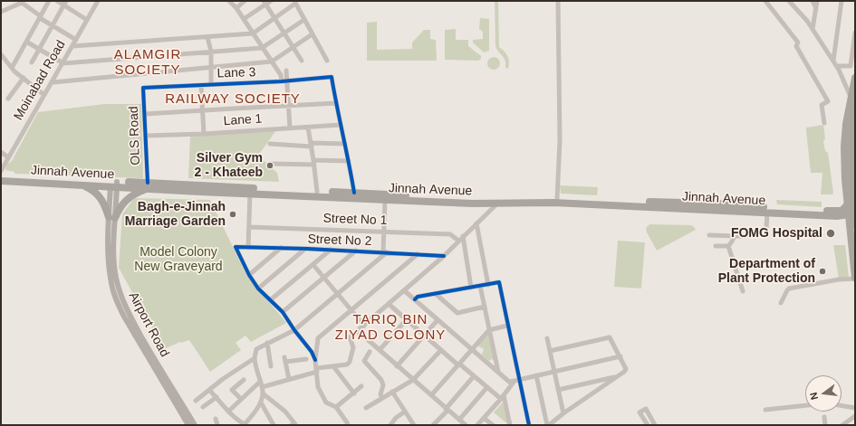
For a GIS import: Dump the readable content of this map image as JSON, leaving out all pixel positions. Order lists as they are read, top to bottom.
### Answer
{
  "streets": {
    "highway": ["Jinnah Avenue"],
    "main road": ["Airport Road"],
    "street": [
      "Lane 3",
      "Moinabad Road",
      "Lane 1",
      "OLS Road",
      "Street No 1",
      "Street No 2"
    ]
  },
  "crossings": [
    ["Lane 3", "OLS Road"],
    ["Lane 1", "OLS Road"],
    ["OLS Road", "Jinnah Avenue"],
    ["Jinnah Avenue", "Airport Road"]
  ],
  "districts": ["ALAMGIR SOCIETY", "RAILWAY SOCIETY", "TARIQ BIN ZIYAD COLONY"],
  "parks": ["Model Colony New Graveyard"],
  "places": [
    "Silver Gym 2 - Khateeb",
    "Bagh-e-Jinnah Marriage Garden",
    "FOMG Hospital",
    "Department of Plant Protection"
  ],
  "north": "left"
}
